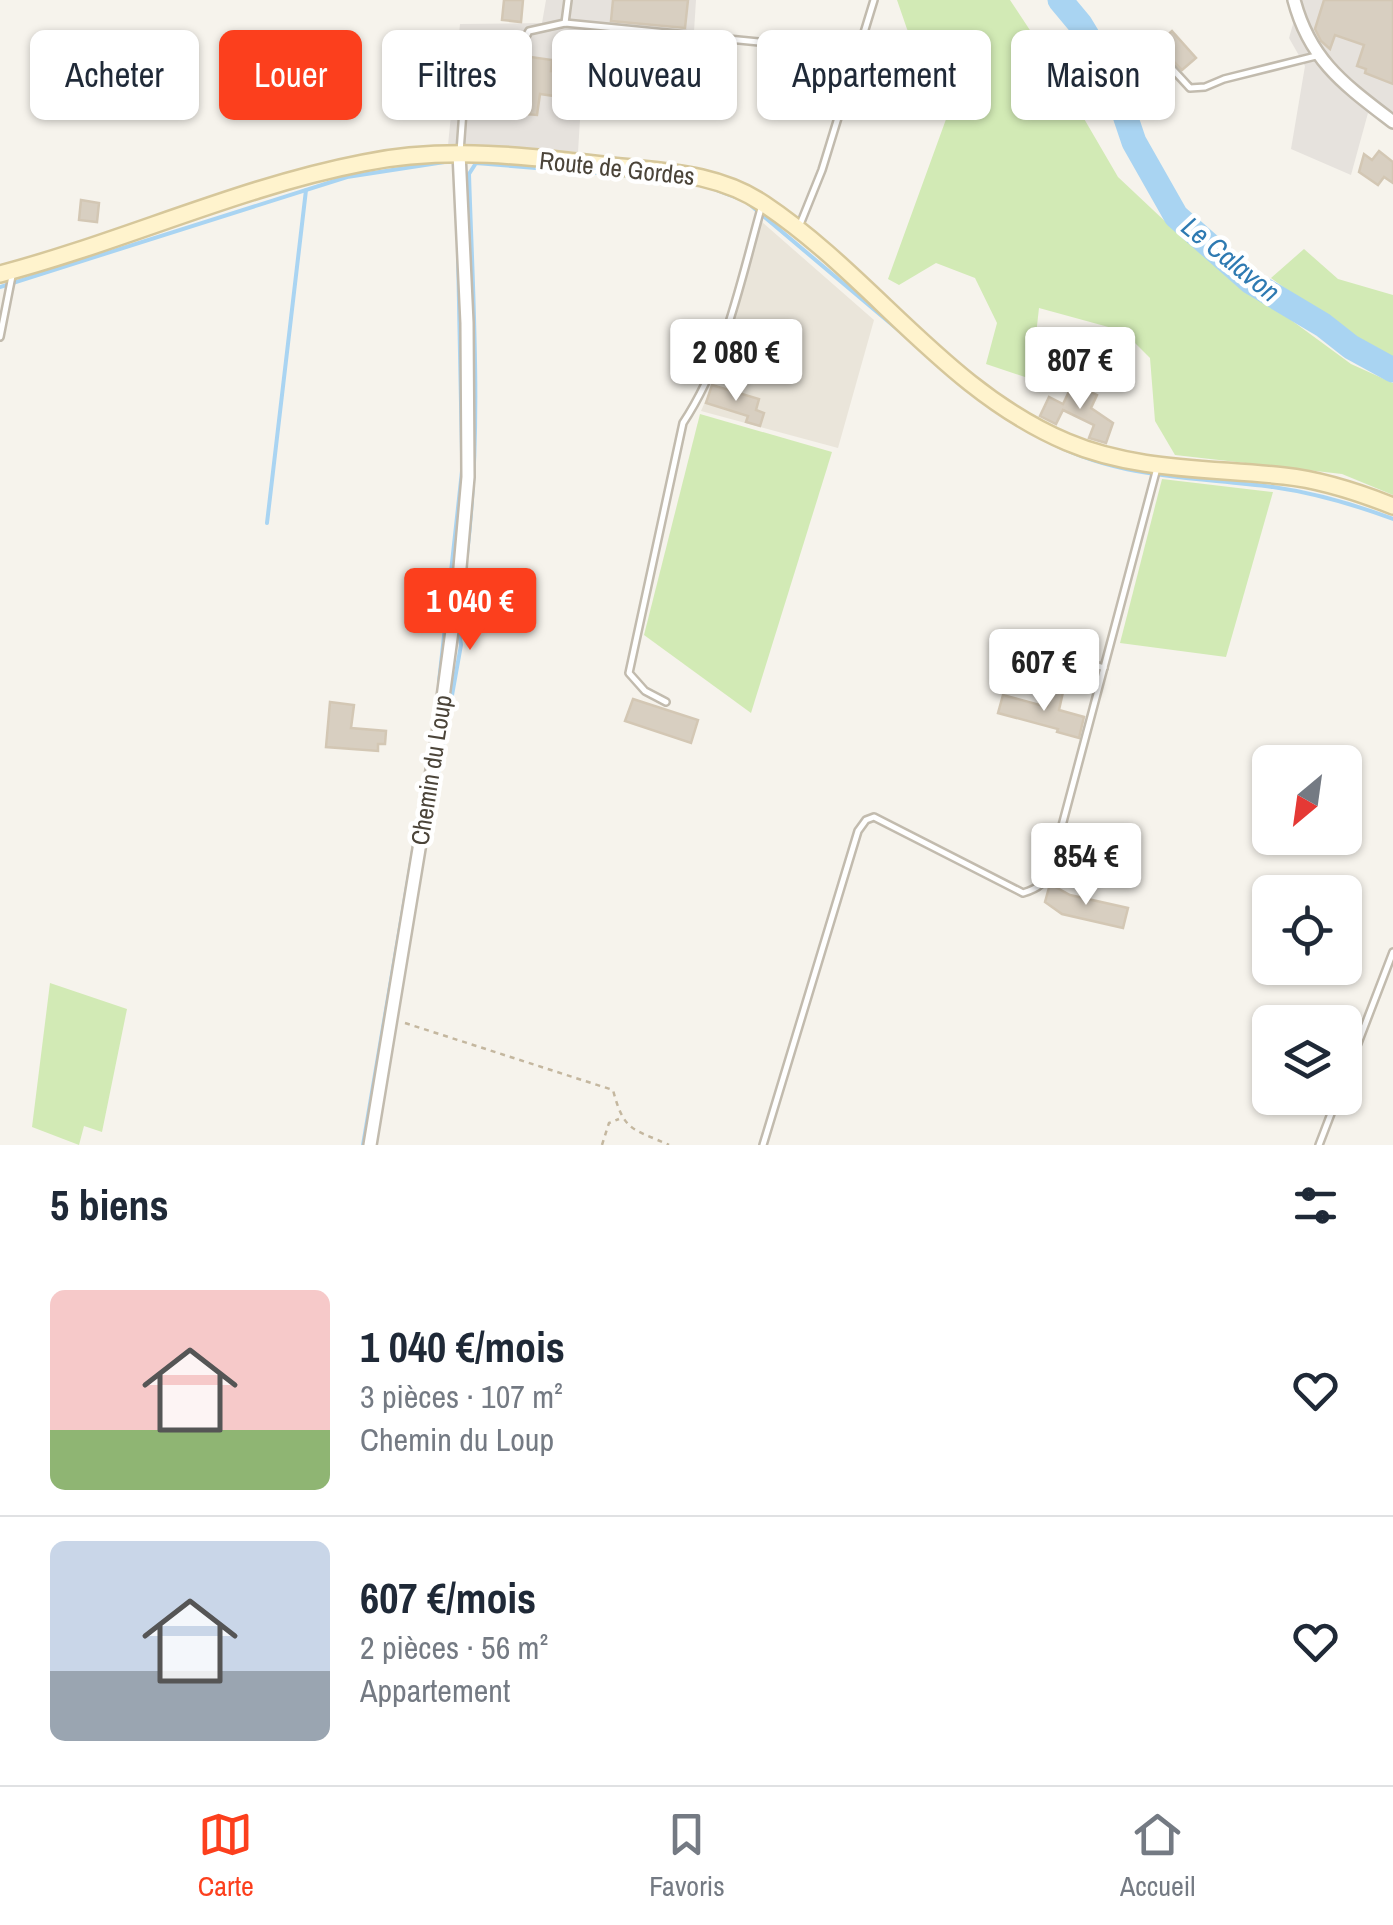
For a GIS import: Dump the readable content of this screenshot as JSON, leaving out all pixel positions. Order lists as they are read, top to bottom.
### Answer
{
  "streets": {
    "street": ["Route de Gordes", "Chemin du Loup"]
  },
  "crossings": [
    ["Route de Gordes", "Chemin du Loup"]
  ],
  "water": ["Le Calavon"],
  "north": "bottom left",
  "page": {
    "chip": [
      "Acheter",
      "Louer",
      "Filtres",
      "Nouveau",
      "Appartement",
      "Maison"
    ],
    "price": [
      "2 080 €",
      "807 €",
      "1 040 €",
      "607 €",
      "854 €"
    ],
    "heading": "5 biens",
    "list": [
      {
        "name": "1 040 €/mois",
        "note": "3 pièces · 107 m² · Chemin du Loup"
      },
      {
        "name": "607 €/mois",
        "note": "2 pièces · 56 m² · Appartement"
      }
    ],
    "tabs": ["Carte", "Favoris", "Accueil"]
  }
}
